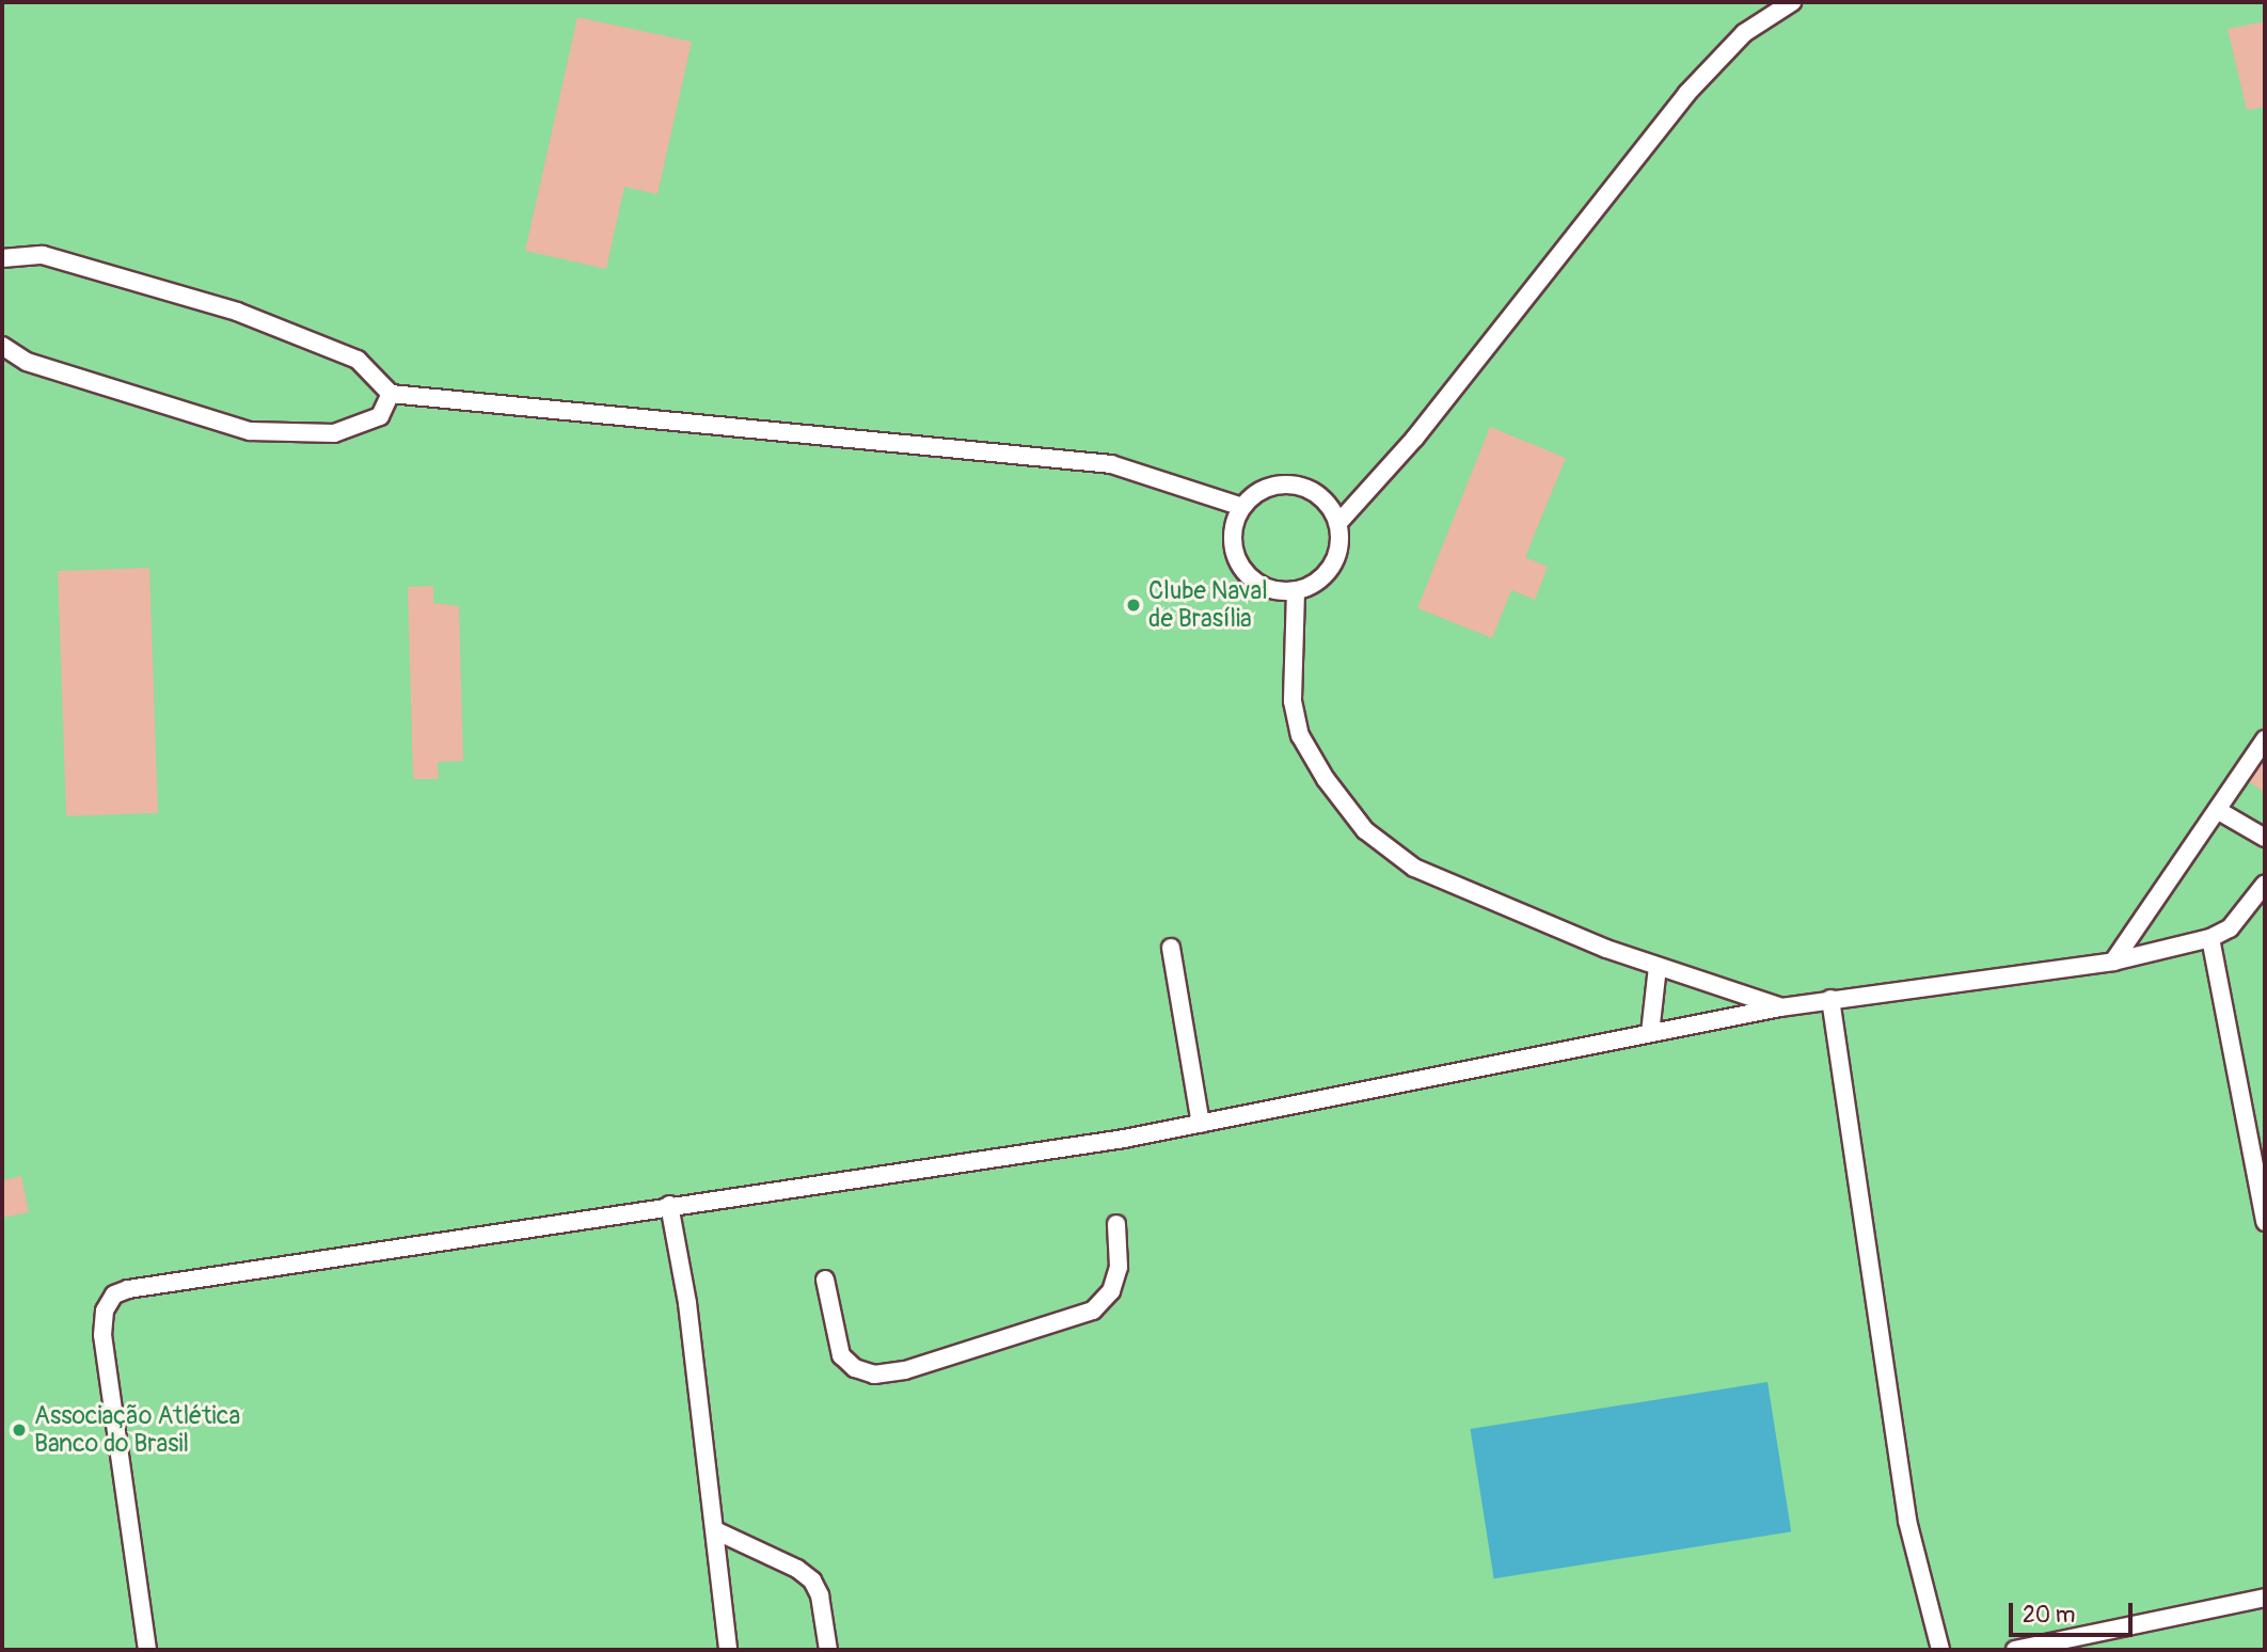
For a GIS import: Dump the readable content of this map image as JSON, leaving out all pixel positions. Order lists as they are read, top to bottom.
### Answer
{
  "places": ["Clube Naval de Brasília", "Associação Atlética Banco do Brasil"],
  "scale_bar": "20 m"
}
